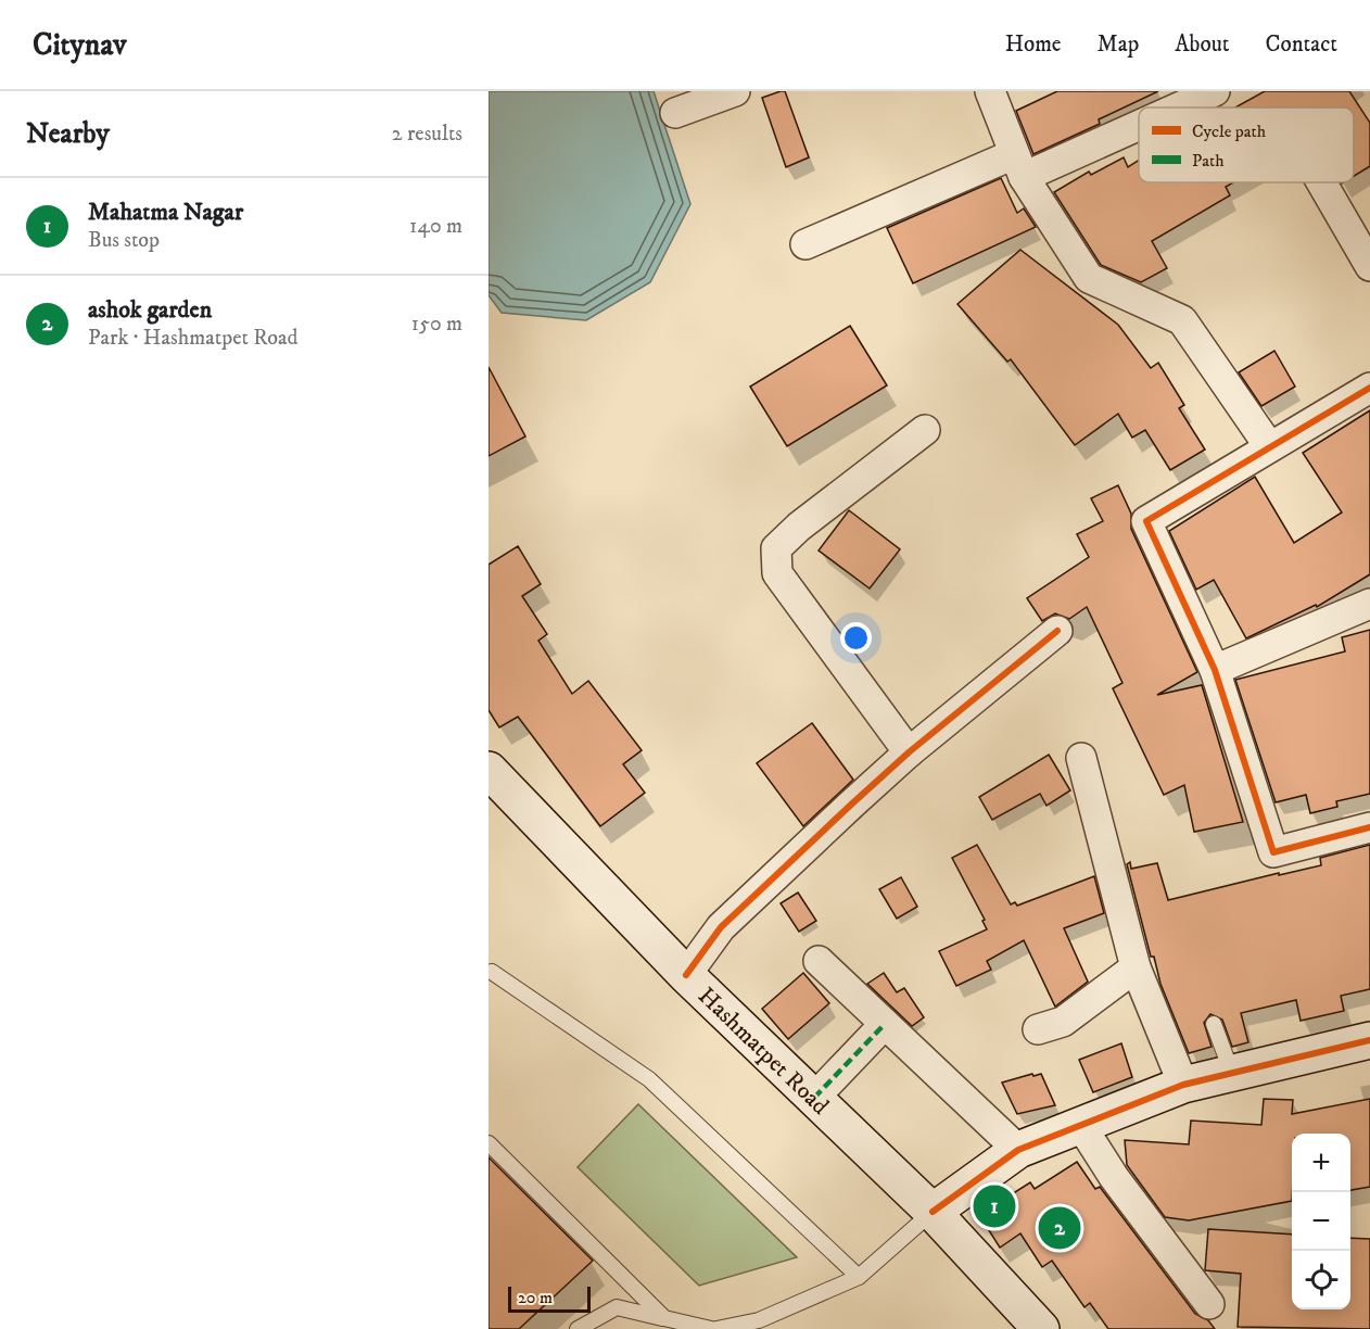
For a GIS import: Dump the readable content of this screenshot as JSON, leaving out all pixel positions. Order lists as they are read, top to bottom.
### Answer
{
  "streets": {
    "main road": ["Hashmatpet Road"]
  },
  "legend": ["Cycle path", "Path"],
  "scale_bar": "20 m",
  "page": {
    "header": "Citynav",
    "nav": [
      "Home",
      "Map",
      "About",
      "Contact"
    ],
    "heading": ["Nearby", "2 results"],
    "list": [
      {
        "mark": "1",
        "name": "Mahatma Nagar",
        "note": "Bus stop",
        "value": "140 m"
      },
      {
        "mark": "2",
        "name": "ashok garden",
        "note": "Park · Hashmatpet Road",
        "value": "150 m"
      }
    ],
    "map_buttons": ["+", "−"],
    "pins": ["1", "2"],
    "scale": "20 m"
  }
}
